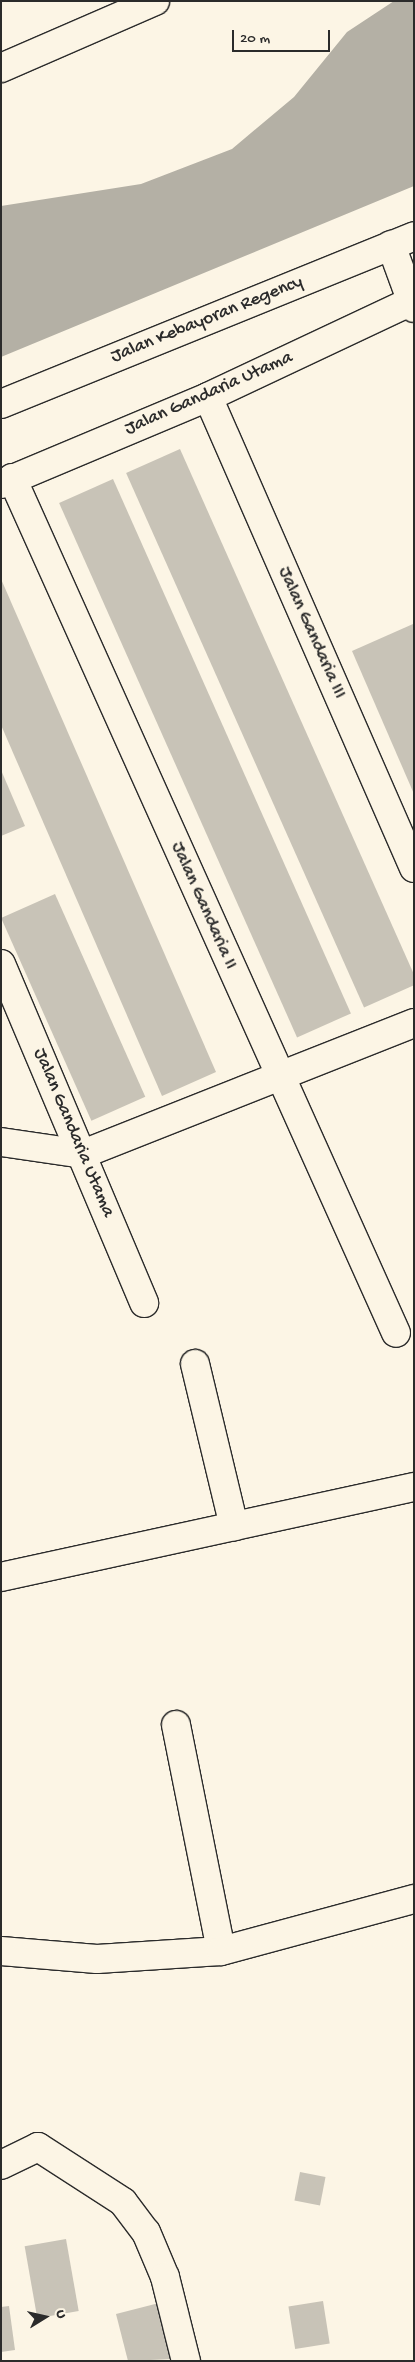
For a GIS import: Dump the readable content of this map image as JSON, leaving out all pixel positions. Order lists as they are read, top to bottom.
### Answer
{
  "streets": {
    "street": [
      "Jalan Kebayoran Regency",
      "Jalan Gandaria Utama",
      "Jalan Gandaria III",
      "Jalan Gandaria II"
    ]
  },
  "crossings": [
    ["Jalan Gandaria Utama", "Jalan Gandaria III"],
    ["Jalan Gandaria Utama", "Jalan Gandaria II"]
  ],
  "scale_bar": "20 m",
  "north": "right"
}
